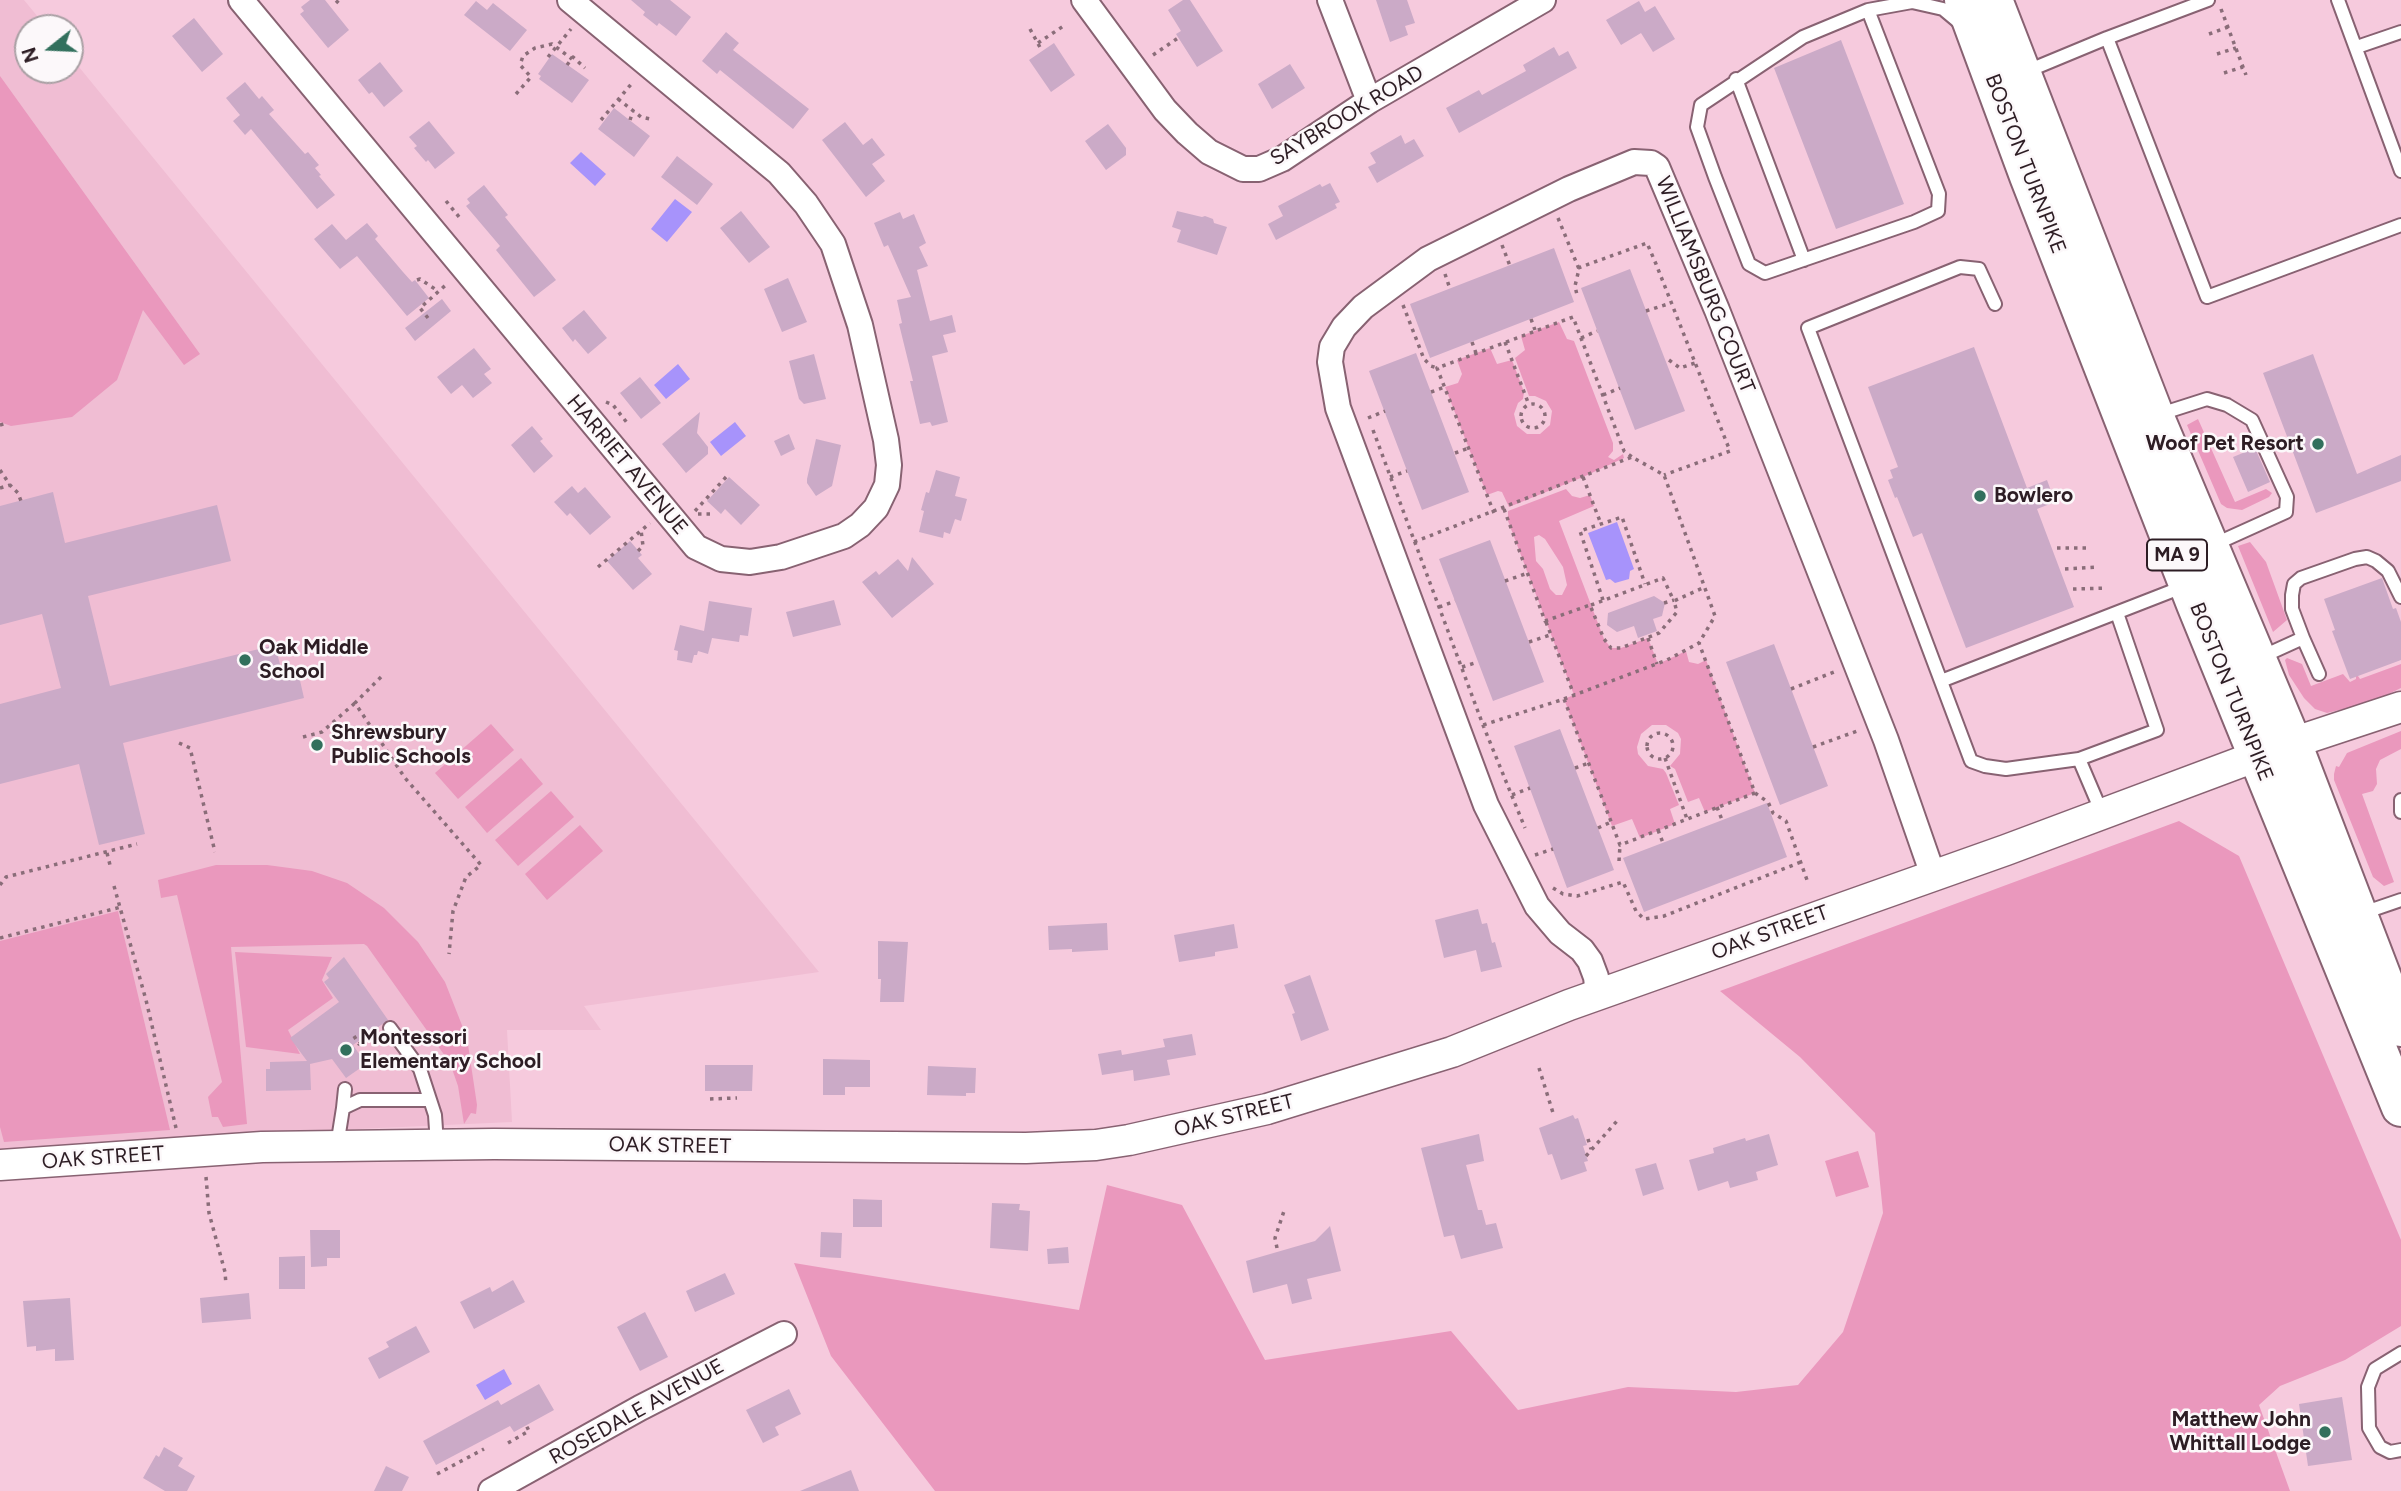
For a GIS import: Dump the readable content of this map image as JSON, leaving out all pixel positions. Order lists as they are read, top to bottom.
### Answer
{
  "streets": {
    "highway": ["BOSTON TURNPIKE", "MA 9"],
    "street": [
      "SAYBROOK ROAD",
      "WILLIAMSBURG COURT",
      "HARRIET AVENUE",
      "OAK STREET",
      "ROSEDALE AVENUE"
    ]
  },
  "crossings": [
    ["BOSTON TURNPIKE", "OAK STREET"],
    ["WILLIAMSBURG COURT", "OAK STREET"]
  ],
  "places": [
    "Woof Pet Resort",
    "Bowlero",
    "Oak Middle School",
    "Shrewsbury Public Schools",
    "Montessori Elementary School",
    "Matthew John Whittall Lodge"
  ],
  "north": "left"
}
